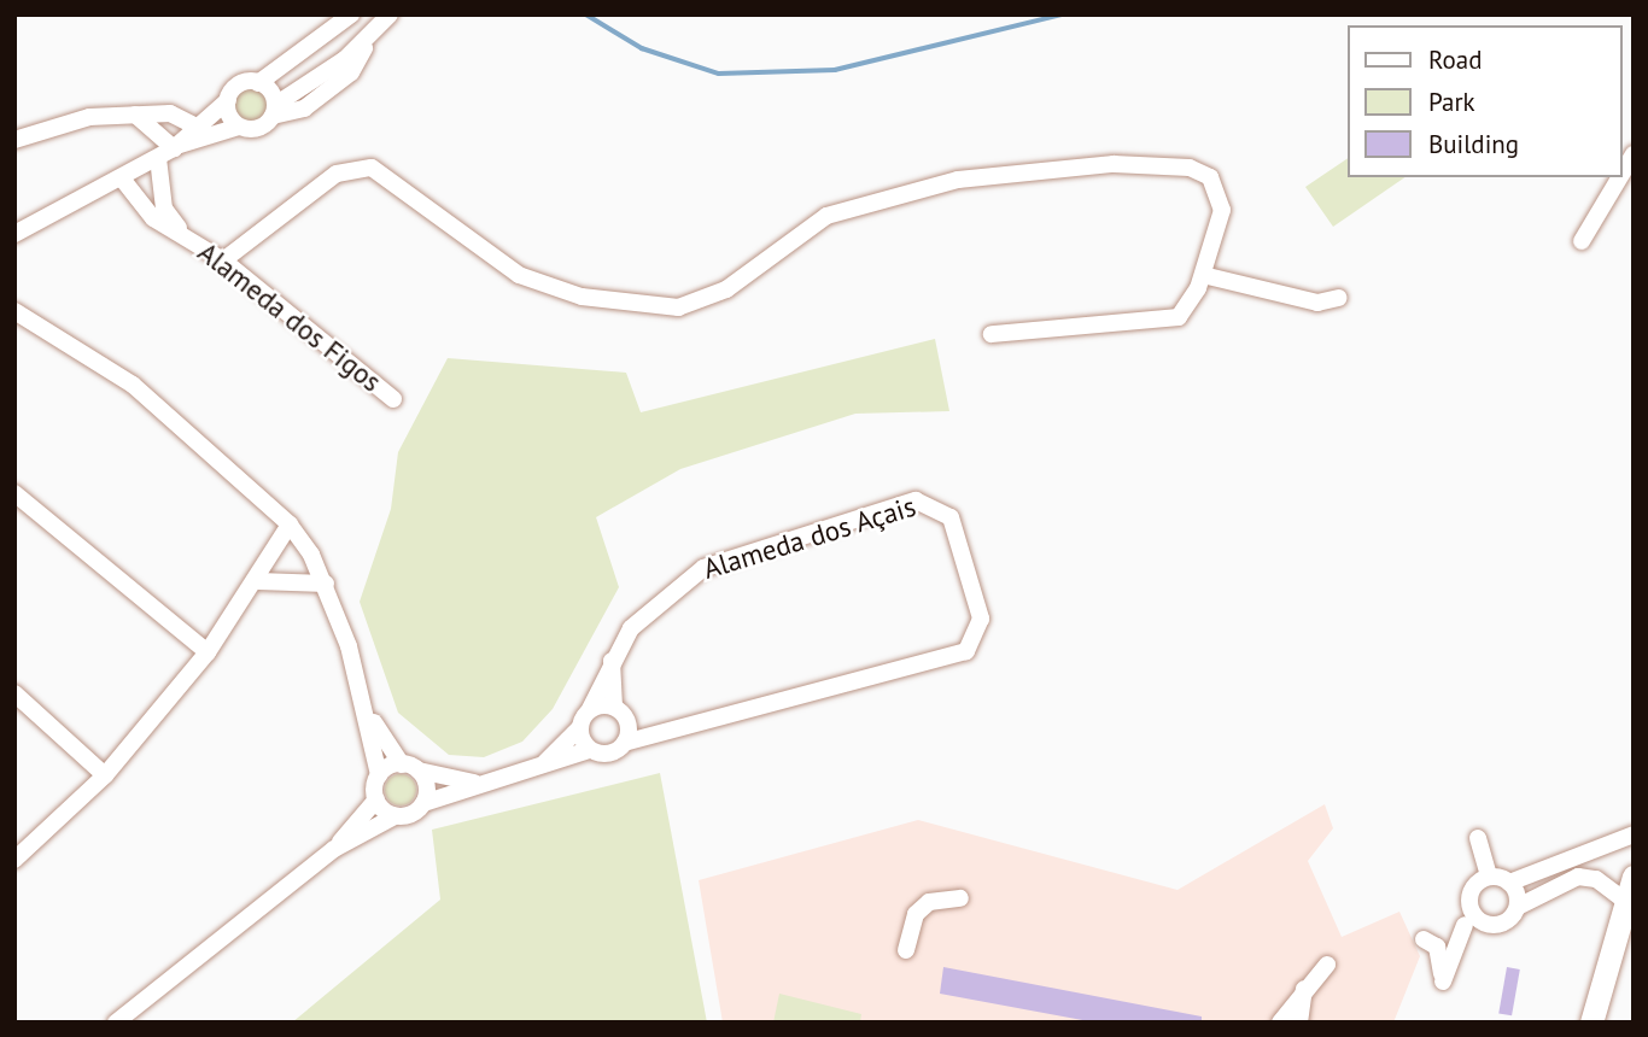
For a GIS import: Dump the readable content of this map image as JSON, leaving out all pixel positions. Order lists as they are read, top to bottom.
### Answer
{
  "streets": {
    "street": ["Alameda dos Figos", "Alameda dos Açais"]
  },
  "legend": ["Road", "Park", "Building"]
}
